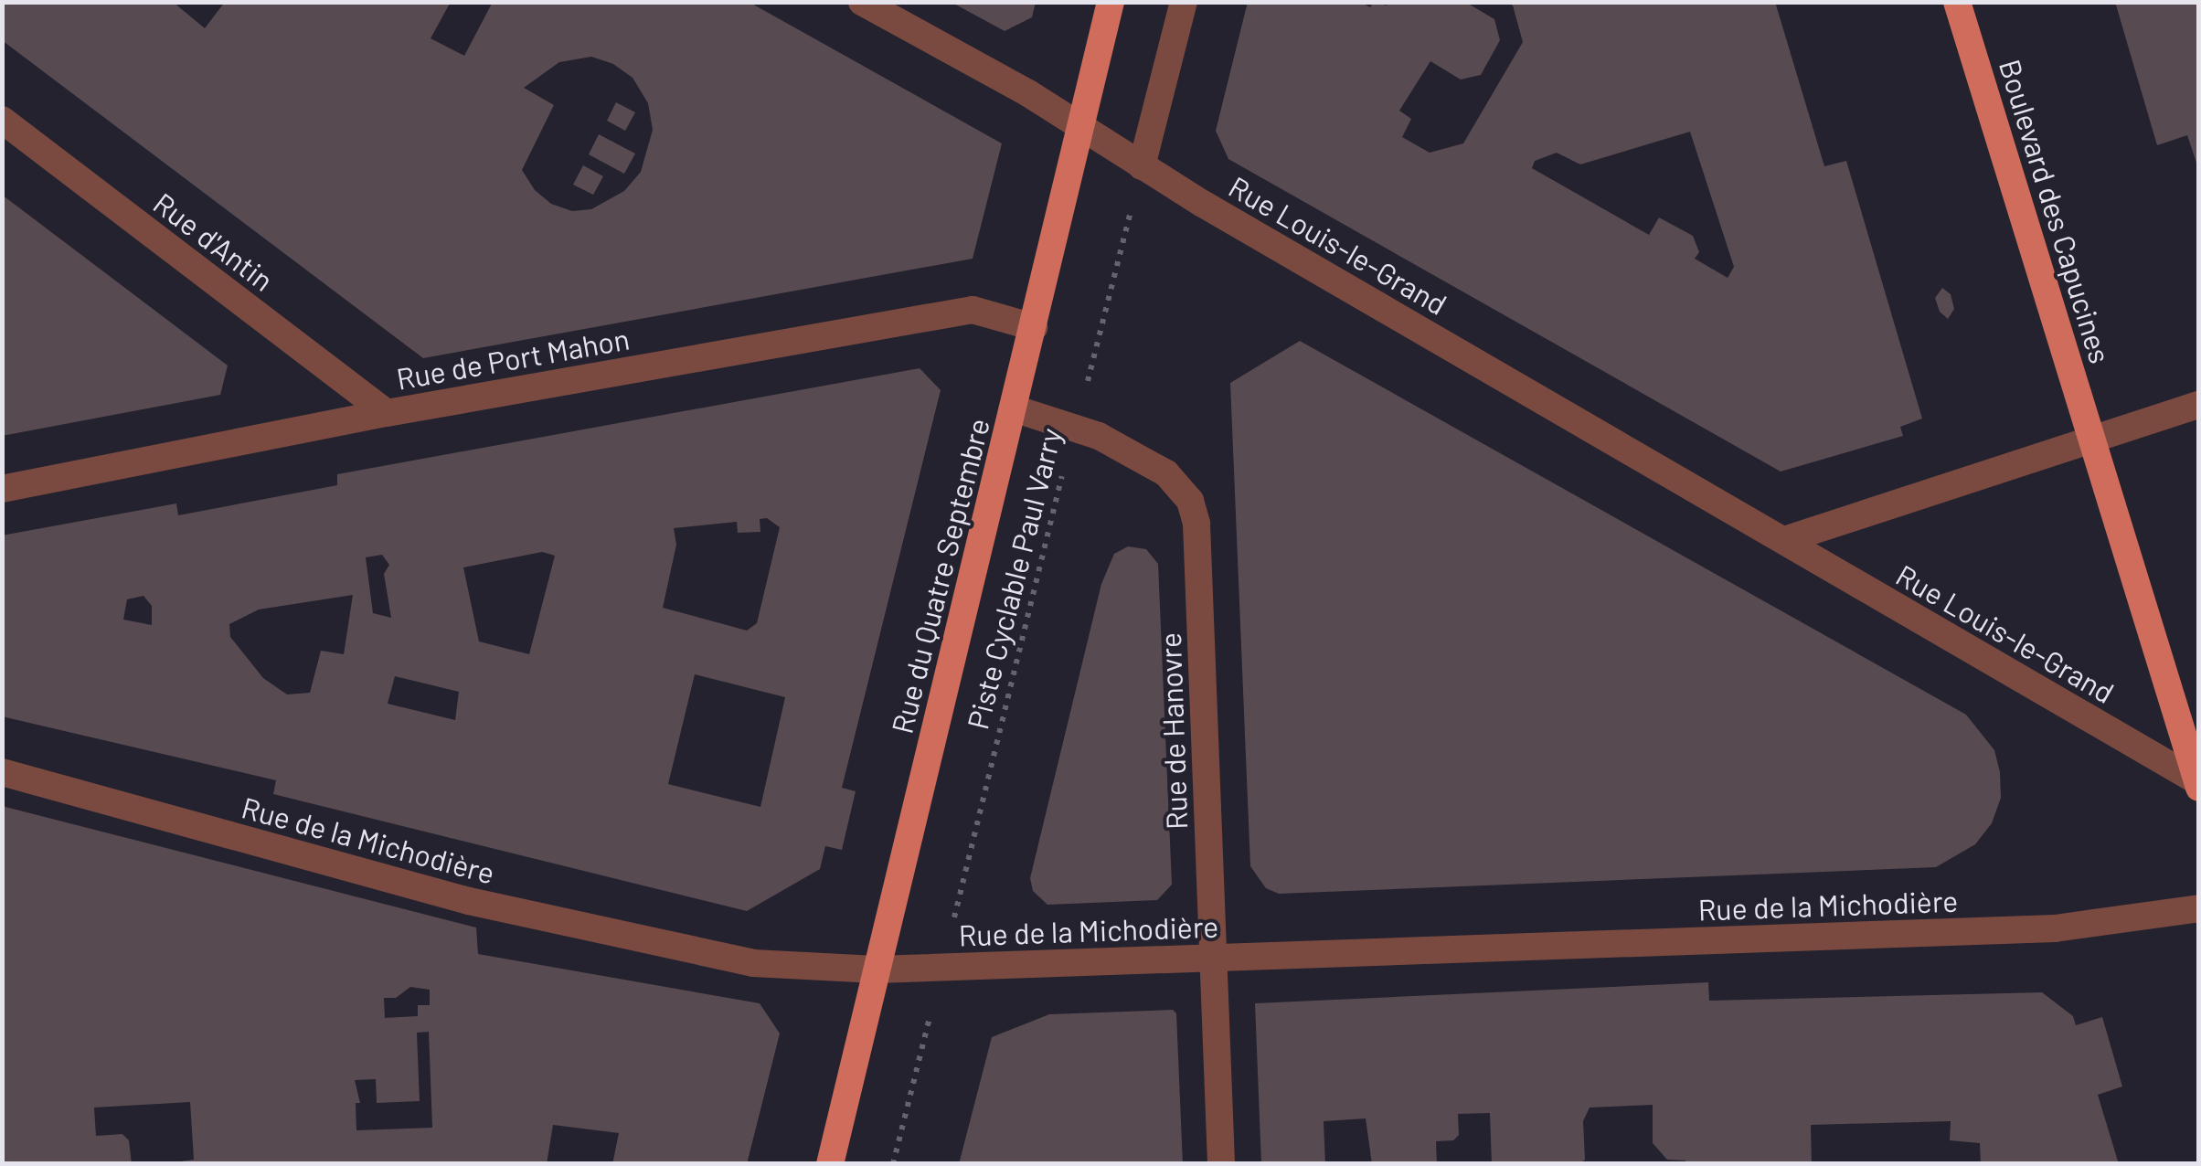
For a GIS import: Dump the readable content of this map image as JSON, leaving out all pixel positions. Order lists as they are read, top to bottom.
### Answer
{
  "streets": {
    "main road": ["Boulevard des Capucines", "Rue du Quatre Septembre"],
    "street": [
      "Rue d'Antin",
      "Rue Louis-le-Grand",
      "Rue de Port Mahon",
      "Rue de Hanovre",
      "Rue de la Michodière"
    ],
    "path": ["Piste Cyclable Paul Varry"]
  },
  "crossings": [
    ["Boulevard des Capucines", "Rue Louis-le-Grand"],
    ["Rue d'Antin", "Rue de Port Mahon"],
    ["Rue Louis-le-Grand", "Rue du Quatre Septembre"],
    ["Rue Louis-le-Grand", "Piste Cyclable Paul Varry"],
    ["Rue de Port Mahon", "Rue du Quatre Septembre"],
    ["Rue du Quatre Septembre", "Rue de Hanovre"],
    ["Rue du Quatre Septembre", "Rue de la Michodière"],
    ["Piste Cyclable Paul Varry", "Rue de Hanovre"],
    ["Piste Cyclable Paul Varry", "Rue de la Michodière"],
    ["Rue de Hanovre", "Rue de la Michodière"]
  ]
}
